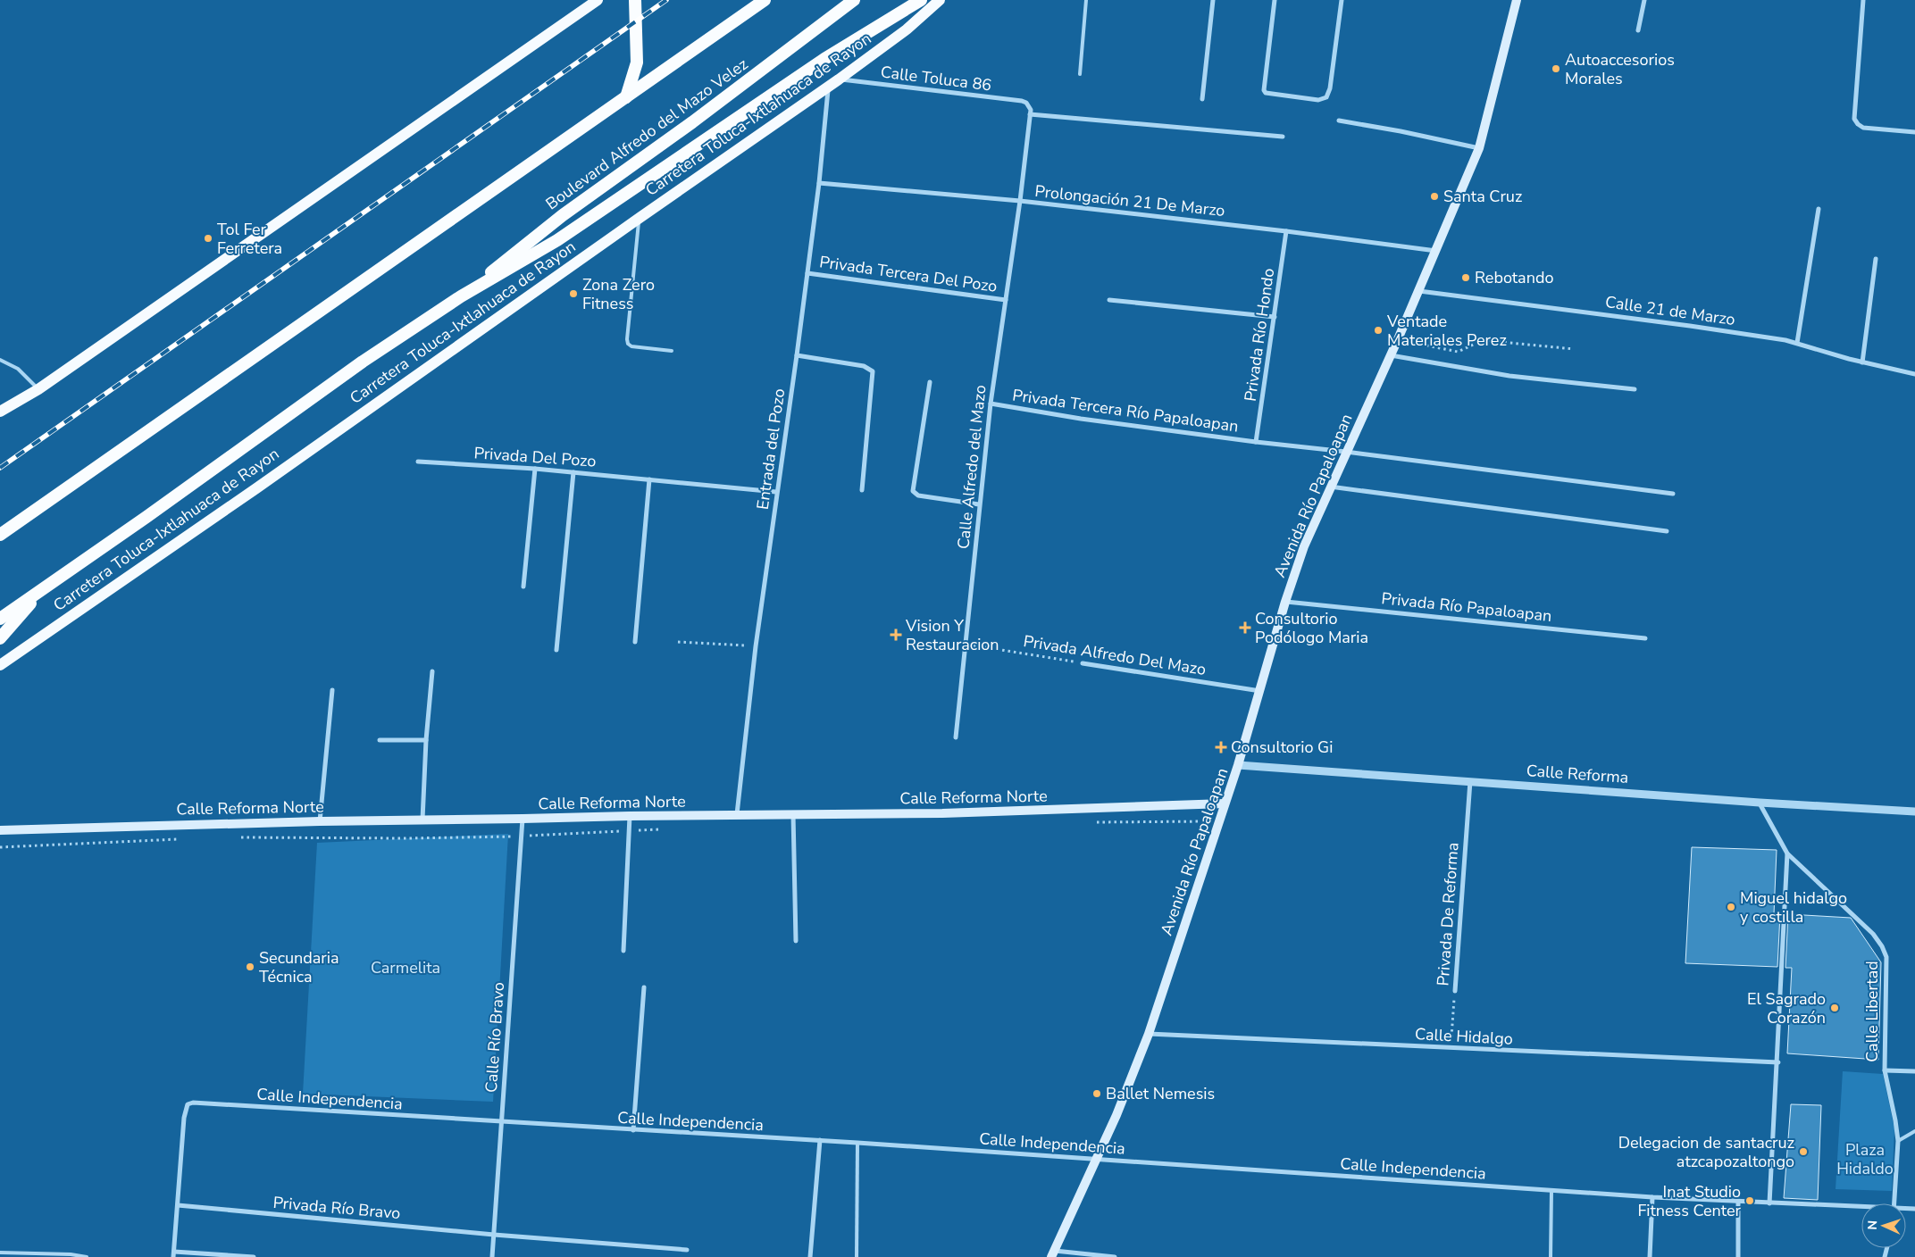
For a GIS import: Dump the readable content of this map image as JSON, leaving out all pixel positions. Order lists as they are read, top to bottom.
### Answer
{
  "streets": {
    "highway": ["Carretera Toluca-Ixtlahuaca de Rayon", "Boulevard Alfredo del Mazo Velez"],
    "main road": ["Avenida Río Papaloapan", "Calle Reforma Norte"],
    "street": [
      "Calle Toluca 86",
      "Prolongación 21 De Marzo",
      "Privada Tercera Del Pozo",
      "Calle 21 de Marzo",
      "Privada Río Hondo",
      "Privada Tercera Río Papaloapan",
      "Entrada del Pozo",
      "Privada Del Pozo",
      "Calle Alfredo del Mazo",
      "Privada Río Papaloapan",
      "Privada Alfredo Del Mazo",
      "Calle Reforma",
      "Privada De Reforma",
      "Calle Libertad",
      "Calle Hidalgo",
      "Calle Río Bravo",
      "Calle Independencia",
      "Privada Río Bravo"
    ]
  },
  "crossings": [
    ["Calle Toluca 86", "Carretera Toluca-Ixtlahuaca de Rayon"],
    ["Calle Toluca 86", "Calle Alfredo del Mazo"],
    ["Carretera Toluca-Ixtlahuaca de Rayon", "Boulevard Alfredo del Mazo Velez"],
    ["Carretera Toluca-Ixtlahuaca de Rayon", "Entrada del Pozo"],
    ["Prolongación 21 De Marzo", "Privada Río Hondo"],
    ["Prolongación 21 De Marzo", "Entrada del Pozo"],
    ["Prolongación 21 De Marzo", "Calle Alfredo del Mazo"],
    ["Prolongación 21 De Marzo", "Avenida Río Papaloapan"],
    ["Privada Tercera Del Pozo", "Entrada del Pozo"],
    ["Privada Tercera Del Pozo", "Calle Alfredo del Mazo"],
    ["Calle 21 de Marzo", "Avenida Río Papaloapan"],
    ["Privada Río Hondo", "Privada Tercera Río Papaloapan"],
    ["Privada Tercera Río Papaloapan", "Calle Alfredo del Mazo"],
    ["Privada Tercera Río Papaloapan", "Avenida Río Papaloapan"],
    ["Entrada del Pozo", "Privada Del Pozo"],
    ["Entrada del Pozo", "Calle Reforma Norte"],
    ["Calle Alfredo del Mazo", "Privada Alfredo Del Mazo"],
    ["Avenida Río Papaloapan", "Privada Río Papaloapan"],
    ["Avenida Río Papaloapan", "Privada Alfredo Del Mazo"],
    ["Avenida Río Papaloapan", "Calle Reforma"],
    ["Avenida Río Papaloapan", "Calle Reforma Norte"],
    ["Avenida Río Papaloapan", "Calle Hidalgo"],
    ["Avenida Río Papaloapan", "Calle Independencia"],
    ["Calle Reforma", "Privada De Reforma"],
    ["Calle Reforma", "Calle Libertad"],
    ["Calle Reforma Norte", "Calle Río Bravo"],
    ["Privada De Reforma", "Calle Hidalgo"],
    ["Calle Río Bravo", "Calle Independencia"],
    ["Calle Río Bravo", "Privada Río Bravo"],
    ["Calle Independencia", "Privada Río Bravo"]
  ],
  "parks": ["Carmelita", "Plaza Hidaldo"],
  "places": {
    "other": [
      "Autoaccesorios Morales",
      "Santa Cruz",
      "Tol Fer Ferretera",
      "Rebotando",
      "Zona Zero Fitness",
      "Ventade Materiales Perez",
      "Miguel hidalgo y costilla",
      "Secundaria Técnica",
      "El Sagrado Corazón",
      "Ballet Nemesis",
      "Delegacion de santacruz atzcapozaltongo",
      "Inat Studio Fitness Center"
    ],
    "health": ["Consultorio Podólogo Maria", "Vision Y Restauracion", "Consultorio Gi"]
  },
  "north": "left"
}
